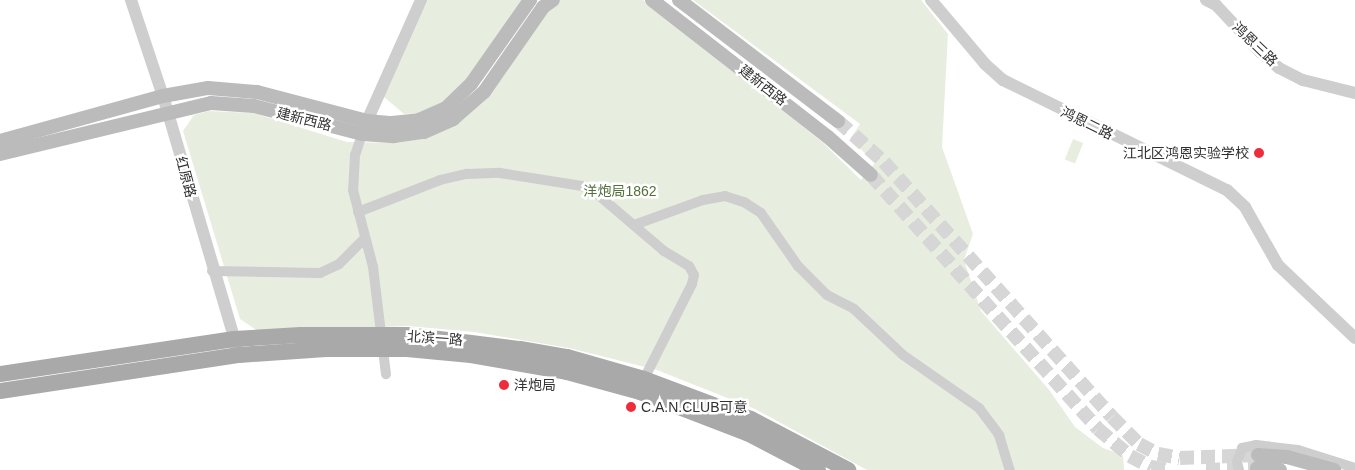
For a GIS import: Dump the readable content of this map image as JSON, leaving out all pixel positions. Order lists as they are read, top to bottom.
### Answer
{
  "streets": {
    "main road": ["建新西路", "北滨一路"],
    "street": ["鸿恩三路", "鸿恩二路", "红原路"]
  },
  "crossings": [
    ["建新西路", "红原路"],
    ["红原路", "北滨一路"]
  ],
  "parks": ["洋炮局1862"],
  "places": ["江北区鸿恩实验学校", "洋炮局", "C.A.N.CLUB可意"]
}
